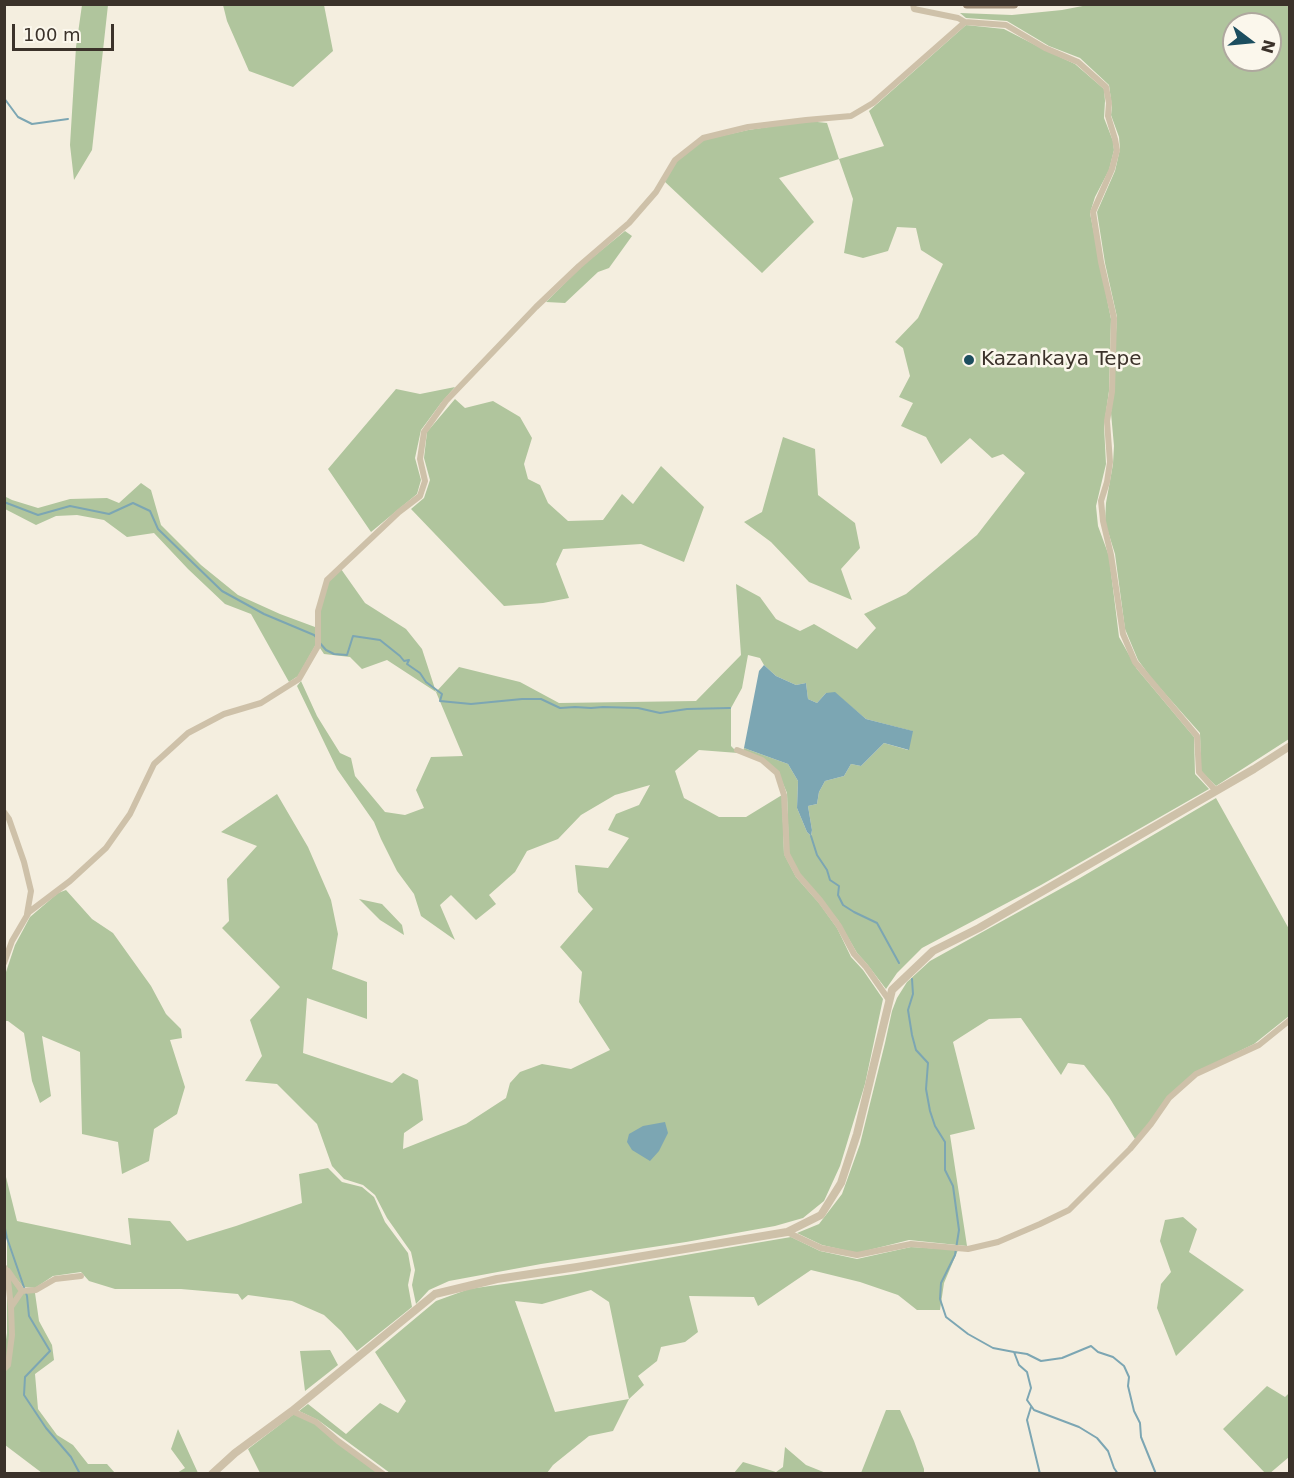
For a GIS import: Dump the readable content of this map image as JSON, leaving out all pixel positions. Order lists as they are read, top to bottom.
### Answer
{
  "places": ["Kazankaya Tepe"],
  "scale_bar": "100 m",
  "north": "right"
}
